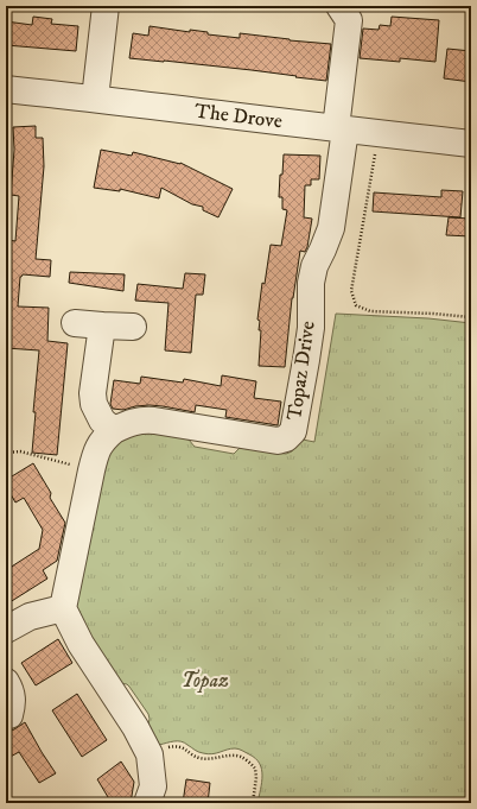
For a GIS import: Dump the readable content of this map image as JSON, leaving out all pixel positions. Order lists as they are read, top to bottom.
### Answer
{
  "streets": {
    "street": ["The Drove", "Topaz Drive"]
  },
  "crossings": [
    ["The Drove", "Topaz Drive"]
  ],
  "parks": ["Topaz"]
}
